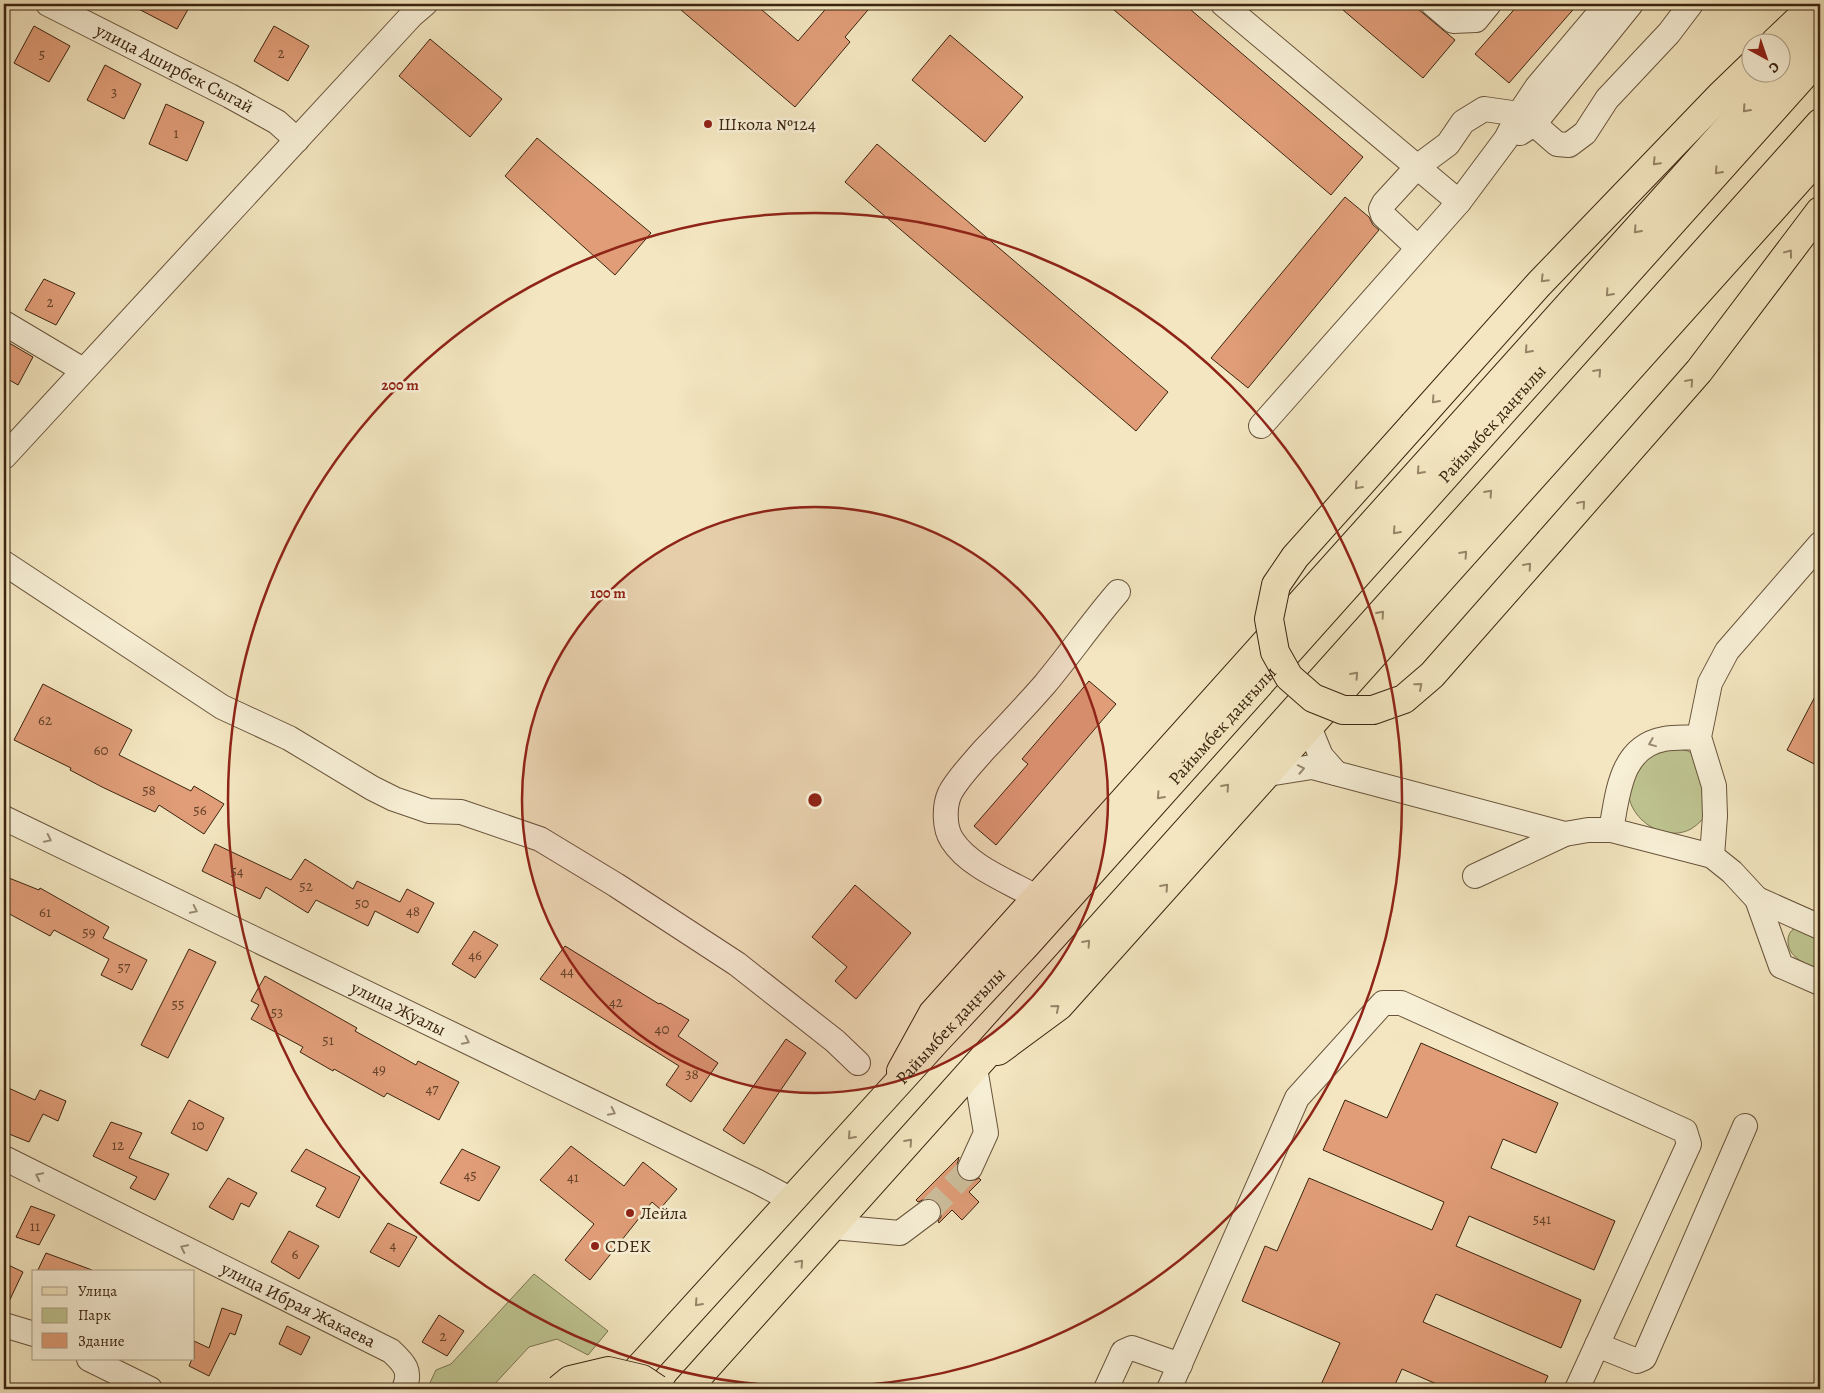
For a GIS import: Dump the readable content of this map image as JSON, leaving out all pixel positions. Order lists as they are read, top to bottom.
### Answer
{
  "streets": {
    "main road": ["Райымбек даңғылы"],
    "street": ["улица Аширбек Сыгай", "улица Жуалы", "улица Ибрая Жакаева"]
  },
  "crossings": [
    ["Райымбек даңғылы", "улица Жуалы"]
  ],
  "one_way": ["улица Ибрая Жакаева"],
  "places": ["Школа №124", "Лейла", "CDEK"],
  "house_numbers": [
    "2",
    "5",
    "3",
    "1",
    "2",
    "62",
    "60",
    "58",
    "56",
    "54",
    "52",
    "50",
    "48",
    "61",
    "59",
    "46",
    "57",
    "44",
    "42",
    "55",
    "53",
    "40",
    "51",
    "49",
    "38",
    "47",
    "10",
    "12",
    "45",
    "41",
    "541",
    "11",
    "4",
    "6",
    "2"
  ],
  "legend": ["Улица", "Парк", "Здание"],
  "north": "bottom right",
  "rings": ["200 m", "100 m"]
}
